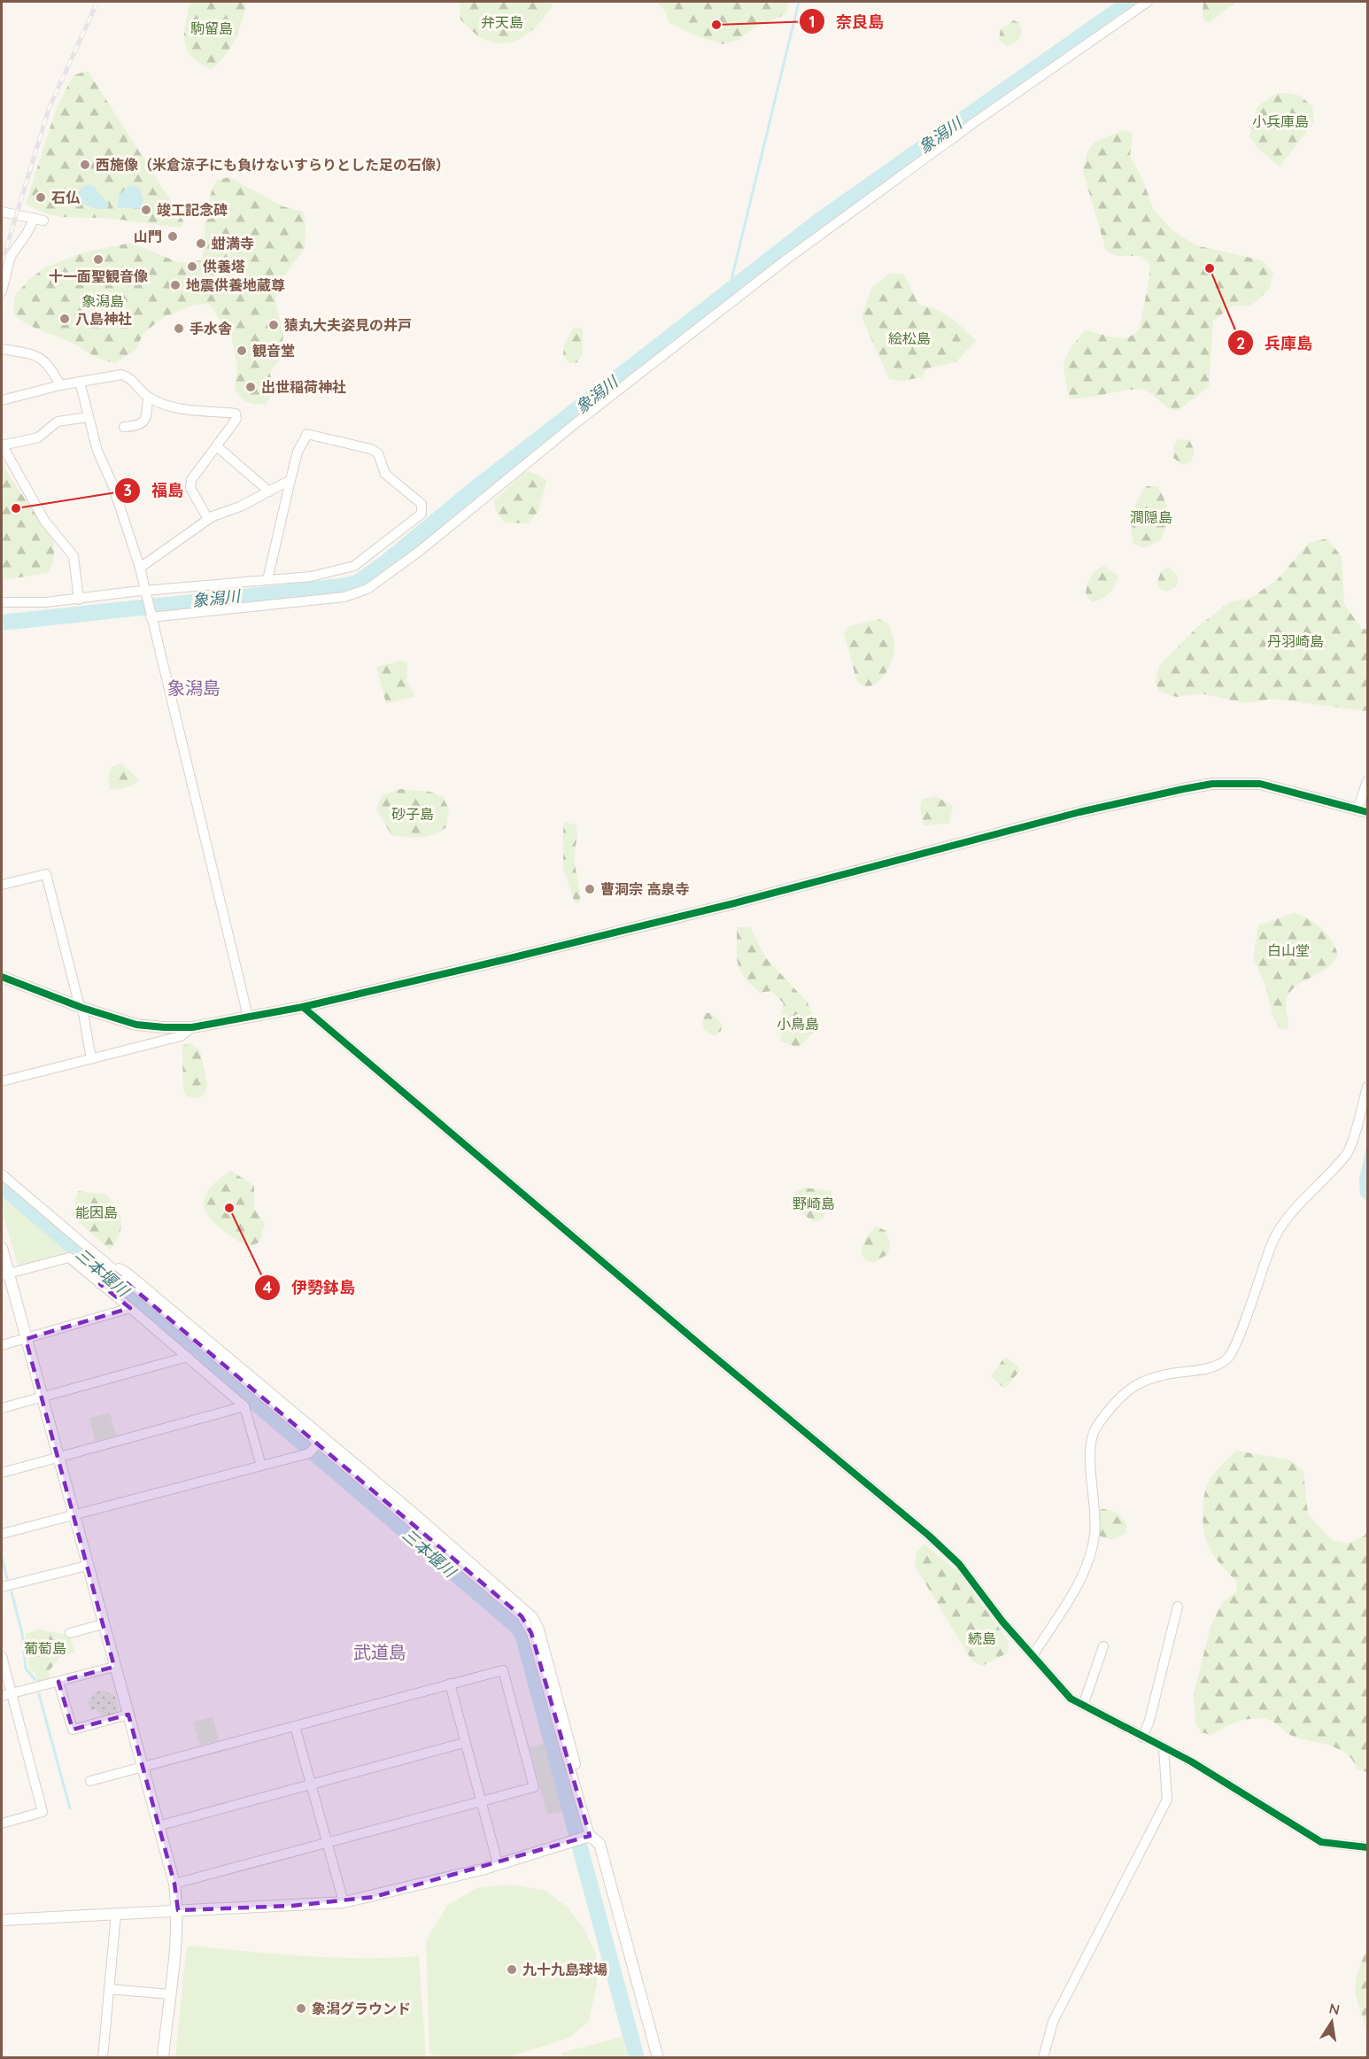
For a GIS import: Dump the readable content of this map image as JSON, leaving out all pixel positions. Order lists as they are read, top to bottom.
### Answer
{
  "districts": ["象潟島", "武道島"],
  "water": ["象潟川", "三本堰川"],
  "parks": [
    "弁天島",
    "駒留島",
    "小兵庫島",
    "象潟島",
    "絵松島",
    "澗隠島",
    "丹羽崎島",
    "砂子島",
    "白山堂",
    "小鳥島",
    "野崎島",
    "能因島",
    "続島",
    "葡萄島"
  ],
  "places": [
    "奈良島",
    "西施像（米倉涼子にも負けないすらりとした足の石像）",
    "石仏",
    "竣工記念碑",
    "山門",
    "蚶満寺",
    "十一面聖観音像",
    "供養塔",
    "兵庫島",
    "地震供養地蔵尊",
    "八島神社",
    "猿丸大夫姿見の井戸",
    "手水舎",
    "観音堂",
    "出世稲荷神社",
    "福島",
    "曹洞宗 高泉寺",
    "伊勢鉢島",
    "九十九島球場",
    "象潟グラウンド"
  ],
  "north": "top"
}
